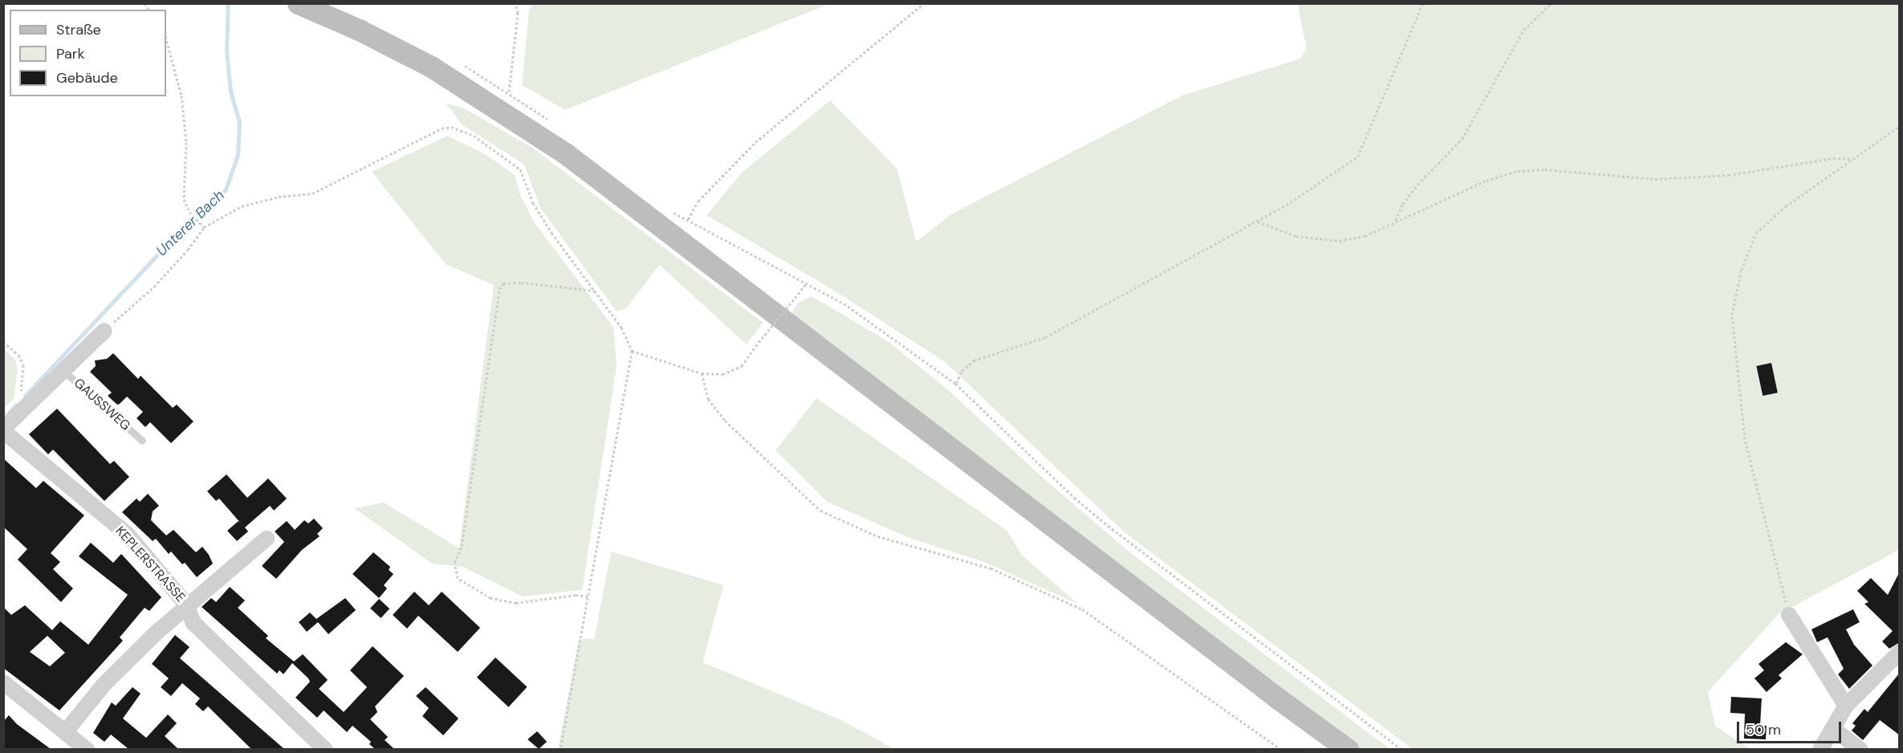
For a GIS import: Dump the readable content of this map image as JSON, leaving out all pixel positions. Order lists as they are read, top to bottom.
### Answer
{
  "streets": {
    "street": ["GAUSSWEG", "KEPLERSTRASSE"]
  },
  "crossings": [
    ["GAUSSWEG", "KEPLERSTRASSE"]
  ],
  "water": ["Unterer Bach"],
  "legend": ["Straße", "Park", "Gebäude"],
  "scale_bar": "50 m"
}
